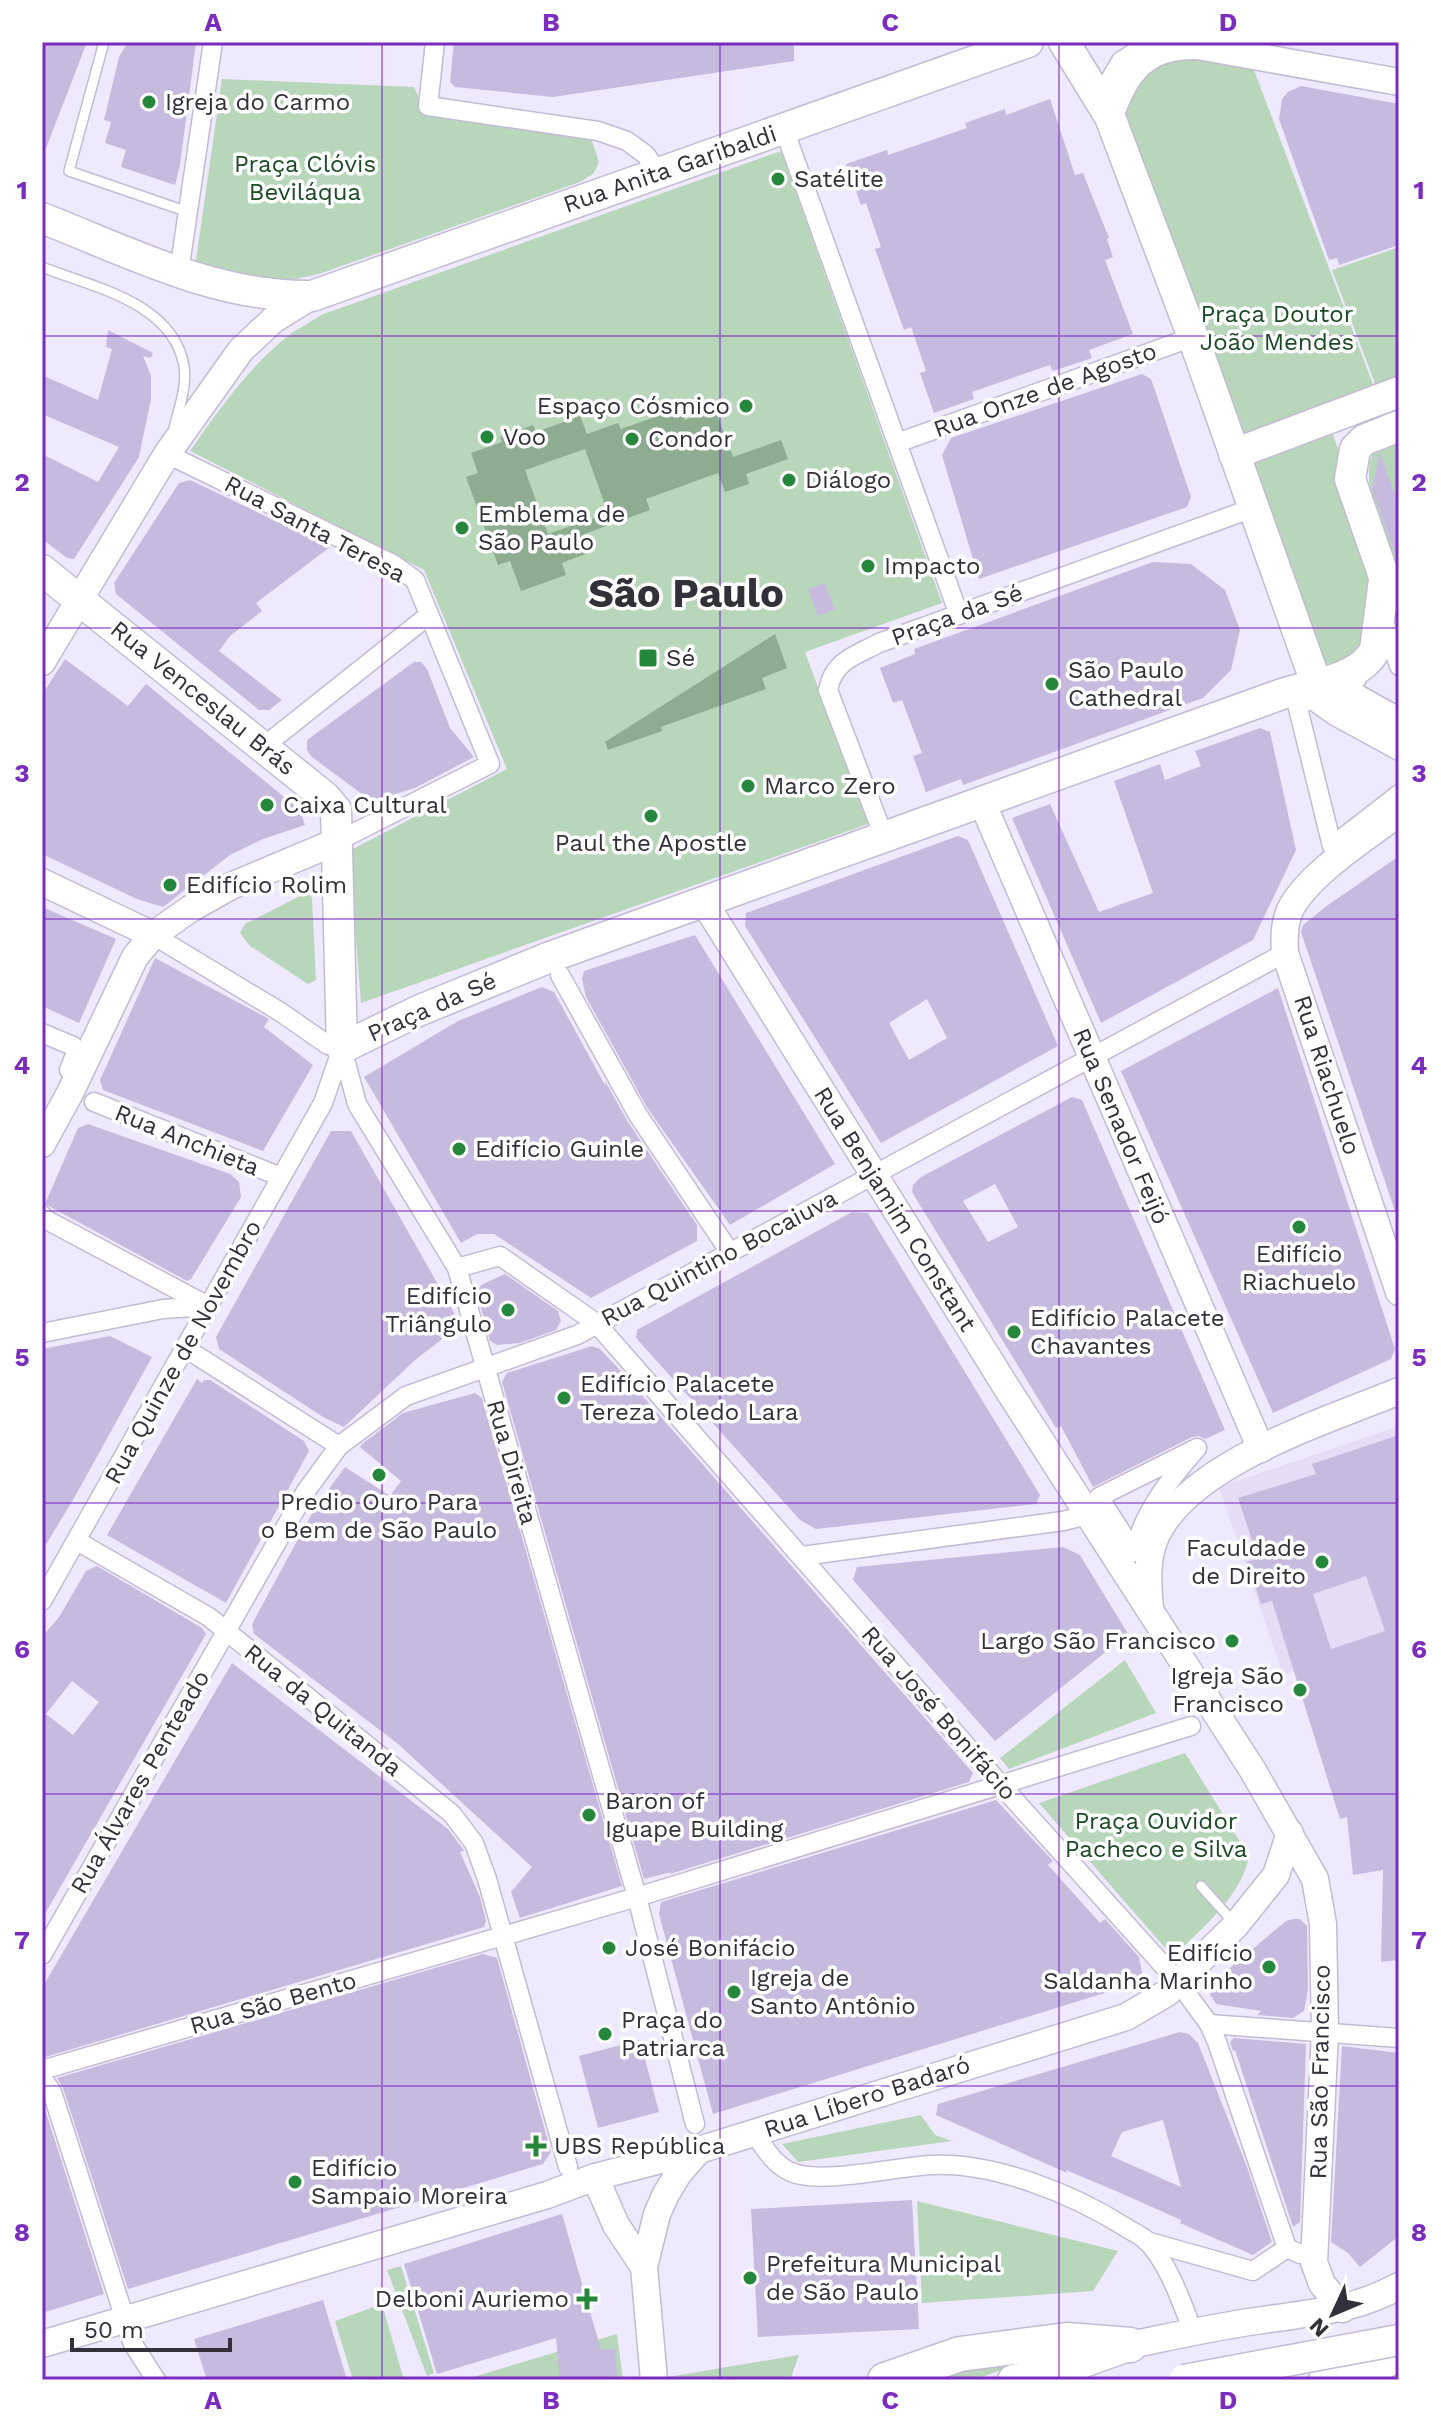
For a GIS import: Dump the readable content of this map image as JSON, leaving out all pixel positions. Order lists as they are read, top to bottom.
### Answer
{
  "streets": {
    "main road": [
      "Rua Anita Garibaldi",
      "Praça da Sé",
      "Rua Venceslau Brás",
      "Rua Riachuelo",
      "Rua Senador Feijó",
      "Rua Benjamim Constant",
      "Rua São Francisco",
      "Rua Líbero Badaró"
    ],
    "street": [
      "Rua Onze de Agosto",
      "Rua Santa Teresa",
      "Rua Anchieta",
      "Rua Quintino Bocaiuva",
      "Rua Quinze de Novembro",
      "Rua Direita",
      "Rua da Quitanda",
      "Rua José Bonifácio",
      "Rua Álvares Penteado",
      "Rua São Bento"
    ]
  },
  "crossings": [
    ["Rua Santa Teresa", "Praça da Sé"],
    ["Rua Santa Teresa", "Rua Venceslau Brás"],
    ["Praça da Sé", "Rua Venceslau Brás"],
    ["Praça da Sé", "Rua Senador Feijó"],
    ["Praça da Sé", "Rua Benjamim Constant"],
    ["Praça da Sé", "Rua Quinze de Novembro"],
    ["Praça da Sé", "Rua Direita"],
    ["Rua Riachuelo", "Rua Quintino Bocaiuva"],
    ["Rua Senador Feijó", "Rua Quintino Bocaiuva"],
    ["Rua Anchieta", "Rua Quinze de Novembro"],
    ["Rua Benjamim Constant", "Rua Quintino Bocaiuva"],
    ["Rua Quintino Bocaiuva", "Rua Direita"],
    ["Rua Quintino Bocaiuva", "Rua José Bonifácio"],
    ["Rua Quintino Bocaiuva", "Rua Álvares Penteado"],
    ["Rua Quinze de Novembro", "Rua Direita"],
    ["Rua Quinze de Novembro", "Rua da Quitanda"],
    ["Rua Direita", "Rua José Bonifácio"],
    ["Rua da Quitanda", "Rua Álvares Penteado"],
    ["Rua da Quitanda", "Rua São Bento"],
    ["Rua José Bonifácio", "Rua Líbero Badaró"],
    ["Rua São Francisco", "Rua Líbero Badaró"]
  ],
  "districts": ["São Paulo"],
  "parks": ["Praça Clóvis Beviláqua", "Praça Doutor João Mendes", "Praça Ouvidor Pacheco e Silva"],
  "places": {
    "other": [
      "Igreja do Carmo",
      "Satélite",
      "Espaço Cósmico",
      "Voo",
      "Condor",
      "Diálogo",
      "Emblema de São Paulo",
      "Impacto",
      "São Paulo Cathedral",
      "Marco Zero",
      "Caixa Cultural",
      "Paul the Apostle",
      "Edifício Rolim",
      "Edifício Guinle",
      "Edifício Riachuelo",
      "Edifício Triângulo",
      "Edifício Palacete Chavantes",
      "Edifício Palacete Tereza Toledo Lara",
      "Predio Ouro Para o Bem de São Paulo",
      "Faculdade de Direito",
      "Largo São Francisco",
      "Igreja São Francisco",
      "Baron of Iguape Building",
      "José Bonifácio",
      "Edifício Saldanha Marinho",
      "Igreja de Santo Antônio",
      "Praça do Patriarca",
      "Edifício Sampaio Moreira",
      "Prefeitura Municipal de São Paulo"
    ],
    "transit": ["Sé"],
    "health": ["UBS República", "Delboni Auriemo"]
  },
  "scale_bar": "50 m",
  "north": "bottom left",
  "grid": {
    "columns": [
      "A",
      "B",
      "C",
      "D"
    ],
    "rows": [
      "1",
      "2",
      "3",
      "4",
      "5",
      "6",
      "7",
      "8"
    ]
  }
}
